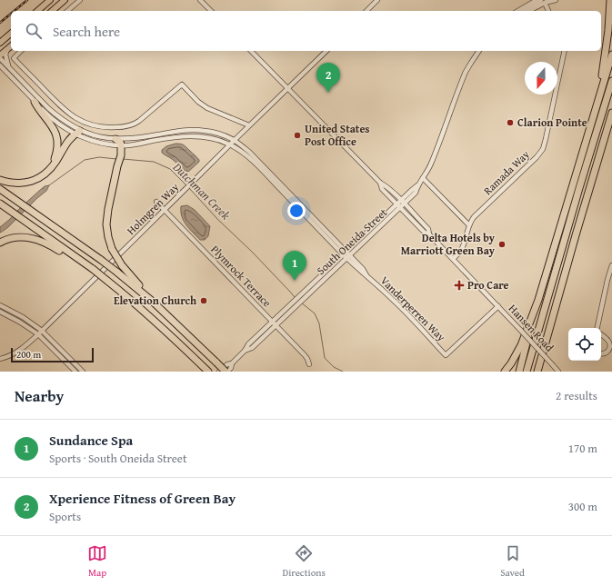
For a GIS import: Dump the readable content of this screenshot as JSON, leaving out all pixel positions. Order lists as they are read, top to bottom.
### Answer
{
  "streets": {
    "street": [
      "Ramada Way",
      "Holmgren Way",
      "South Oneida Street",
      "Plymrock Terrace",
      "Vanderperren Way",
      "Hansen Road"
    ]
  },
  "crossings": [
    ["Ramada Way", "Hansen Road"],
    ["Holmgren Way", "Plymrock Terrace"],
    ["Holmgren Way", "Vanderperren Way"],
    ["Holmgren Way", "Hansen Road"],
    ["South Oneida Street", "Plymrock Terrace"],
    ["South Oneida Street", "Vanderperren Way"],
    ["South Oneida Street", "Hansen Road"],
    ["Vanderperren Way", "Hansen Road"]
  ],
  "water": ["Dutchman Creek"],
  "places": {
    "other": [
      "Clarion Pointe",
      "United States Post Office",
      "Delta Hotels by Marriott Green Bay",
      "Elevation Church"
    ],
    "health": ["Pro Care"]
  },
  "scale_bar": "200 m",
  "north": "bottom",
  "page": {
    "search": "Search here",
    "pins": ["2", "1"],
    "scale": "200 m",
    "heading": ["Nearby", "2 results"],
    "list": [
      {
        "mark": "1",
        "name": "Sundance Spa",
        "note": "Sports · South Oneida Street",
        "value": "170 m"
      },
      {
        "mark": "2",
        "name": "Xperience Fitness of Green Bay",
        "note": "Sports",
        "value": "300 m"
      }
    ],
    "nav": ["Map", "Directions", "Saved"]
  }
}
